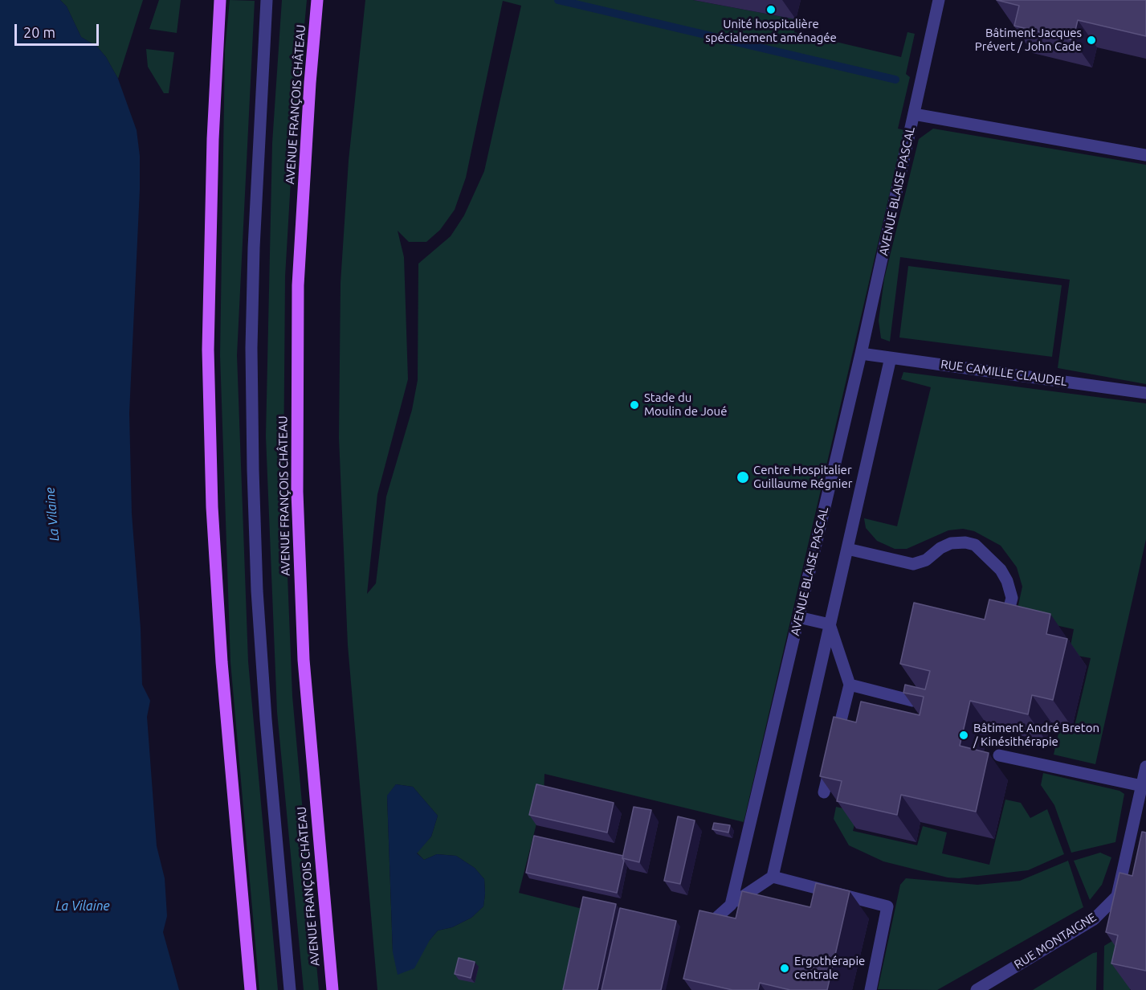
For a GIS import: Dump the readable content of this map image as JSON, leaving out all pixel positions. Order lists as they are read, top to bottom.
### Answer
{
  "streets": {
    "main road": ["AVENUE FRANÇOIS CHÂTEAU"],
    "lane": ["AVENUE BLAISE PASCAL", "RUE CAMILLE CLAUDEL", "RUE MONTAIGNE"]
  },
  "crossings": [
    ["AVENUE BLAISE PASCAL", "RUE CAMILLE CLAUDEL"]
  ],
  "water": ["La Vilaine"],
  "places": [
    "Unité hospitalière spécialement aménagée",
    "Bâtiment Jacques Prévert / John Cade",
    "Stade du Moulin de Joué",
    "Centre Hospitalier Guillaume Régnier",
    "Bâtiment André Breton / Kinésithérapie",
    "Ergothérapie centrale"
  ],
  "scale_bar": "20 m"
}
